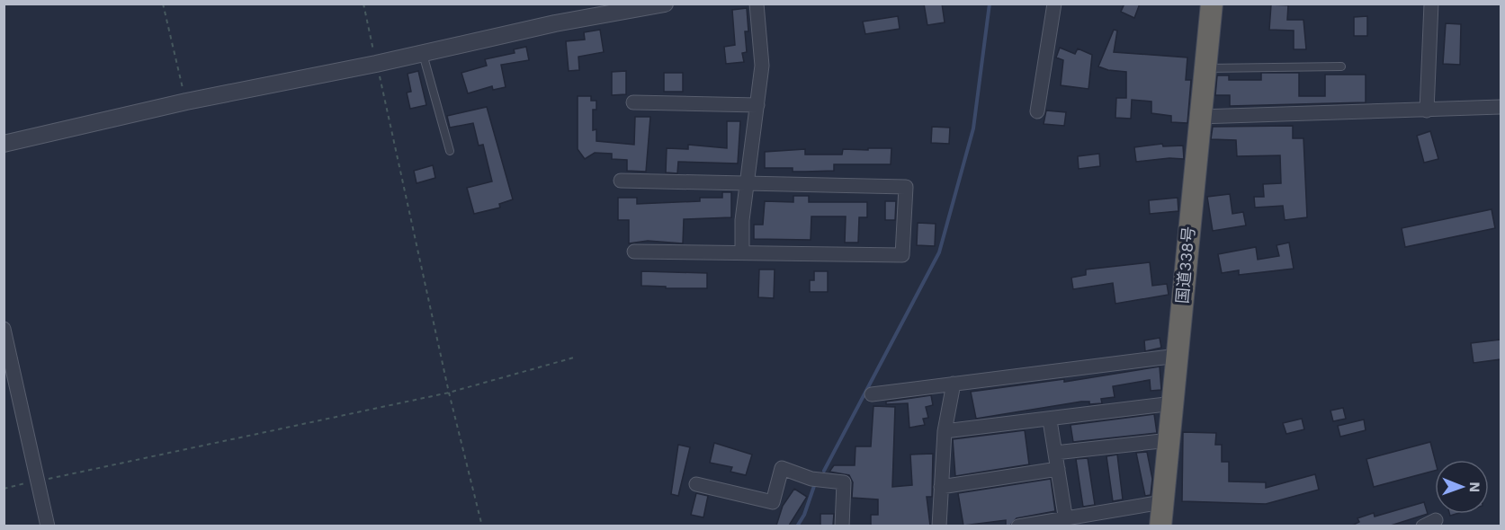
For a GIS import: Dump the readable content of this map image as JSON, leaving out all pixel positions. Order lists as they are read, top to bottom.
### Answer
{
  "streets": {
    "highway": ["国道338号"]
  },
  "north": "right"
}
